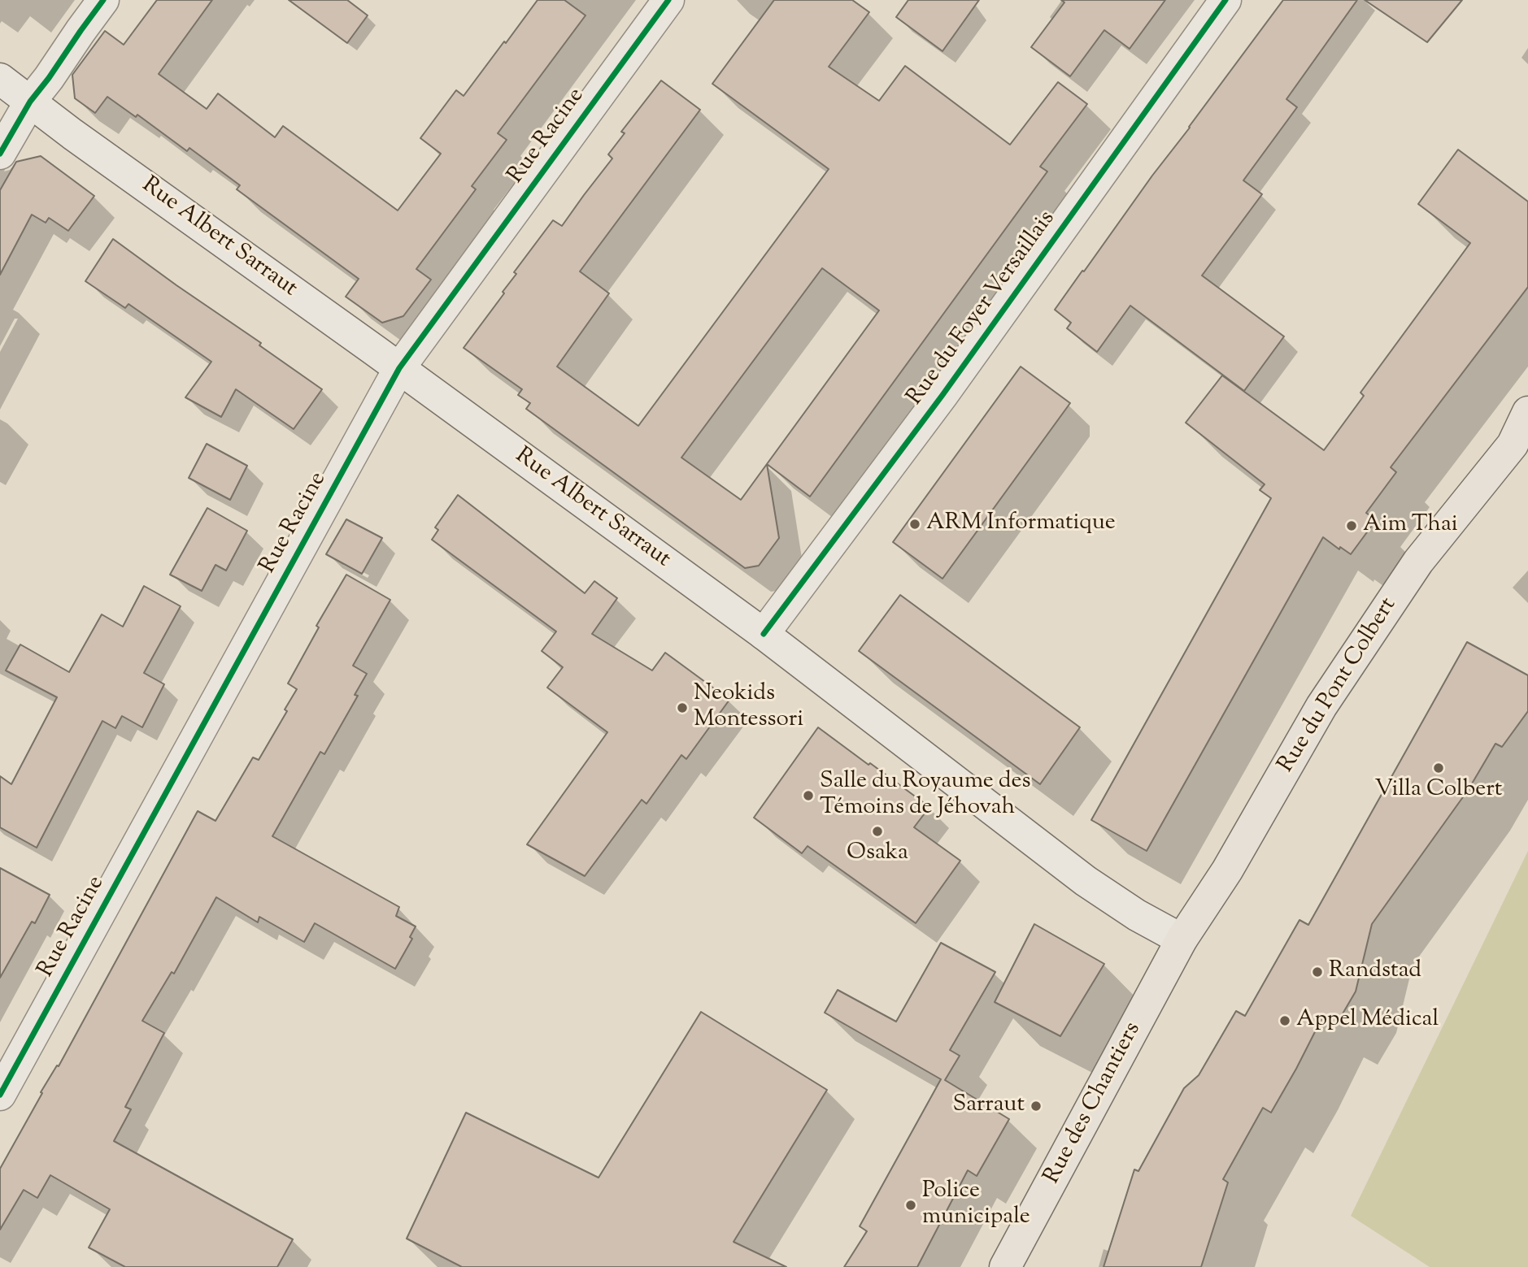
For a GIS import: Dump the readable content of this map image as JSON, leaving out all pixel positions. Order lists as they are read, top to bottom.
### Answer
{
  "streets": {
    "main road": ["Rue du Pont Colbert", "Rue des Chantiers"],
    "street": ["Rue Racine", "Rue Albert Sarraut", "Rue du Foyer Versaillais"]
  },
  "crossings": [
    ["Rue Racine", "Rue Albert Sarraut"],
    ["Rue Albert Sarraut", "Rue du Foyer Versaillais"],
    ["Rue Albert Sarraut", "Rue du Pont Colbert"],
    ["Rue Albert Sarraut", "Rue des Chantiers"],
    ["Rue du Pont Colbert", "Rue des Chantiers"]
  ],
  "places": [
    "ARM Informatique",
    "Aim Thai",
    "Neokids Montessori",
    "Villa Colbert",
    "Salle du Royaume des Témoins de Jéhovah",
    "Osaka",
    "Randstad",
    "Appel Médical",
    "Sarraut",
    "Police municipale"
  ]
}
